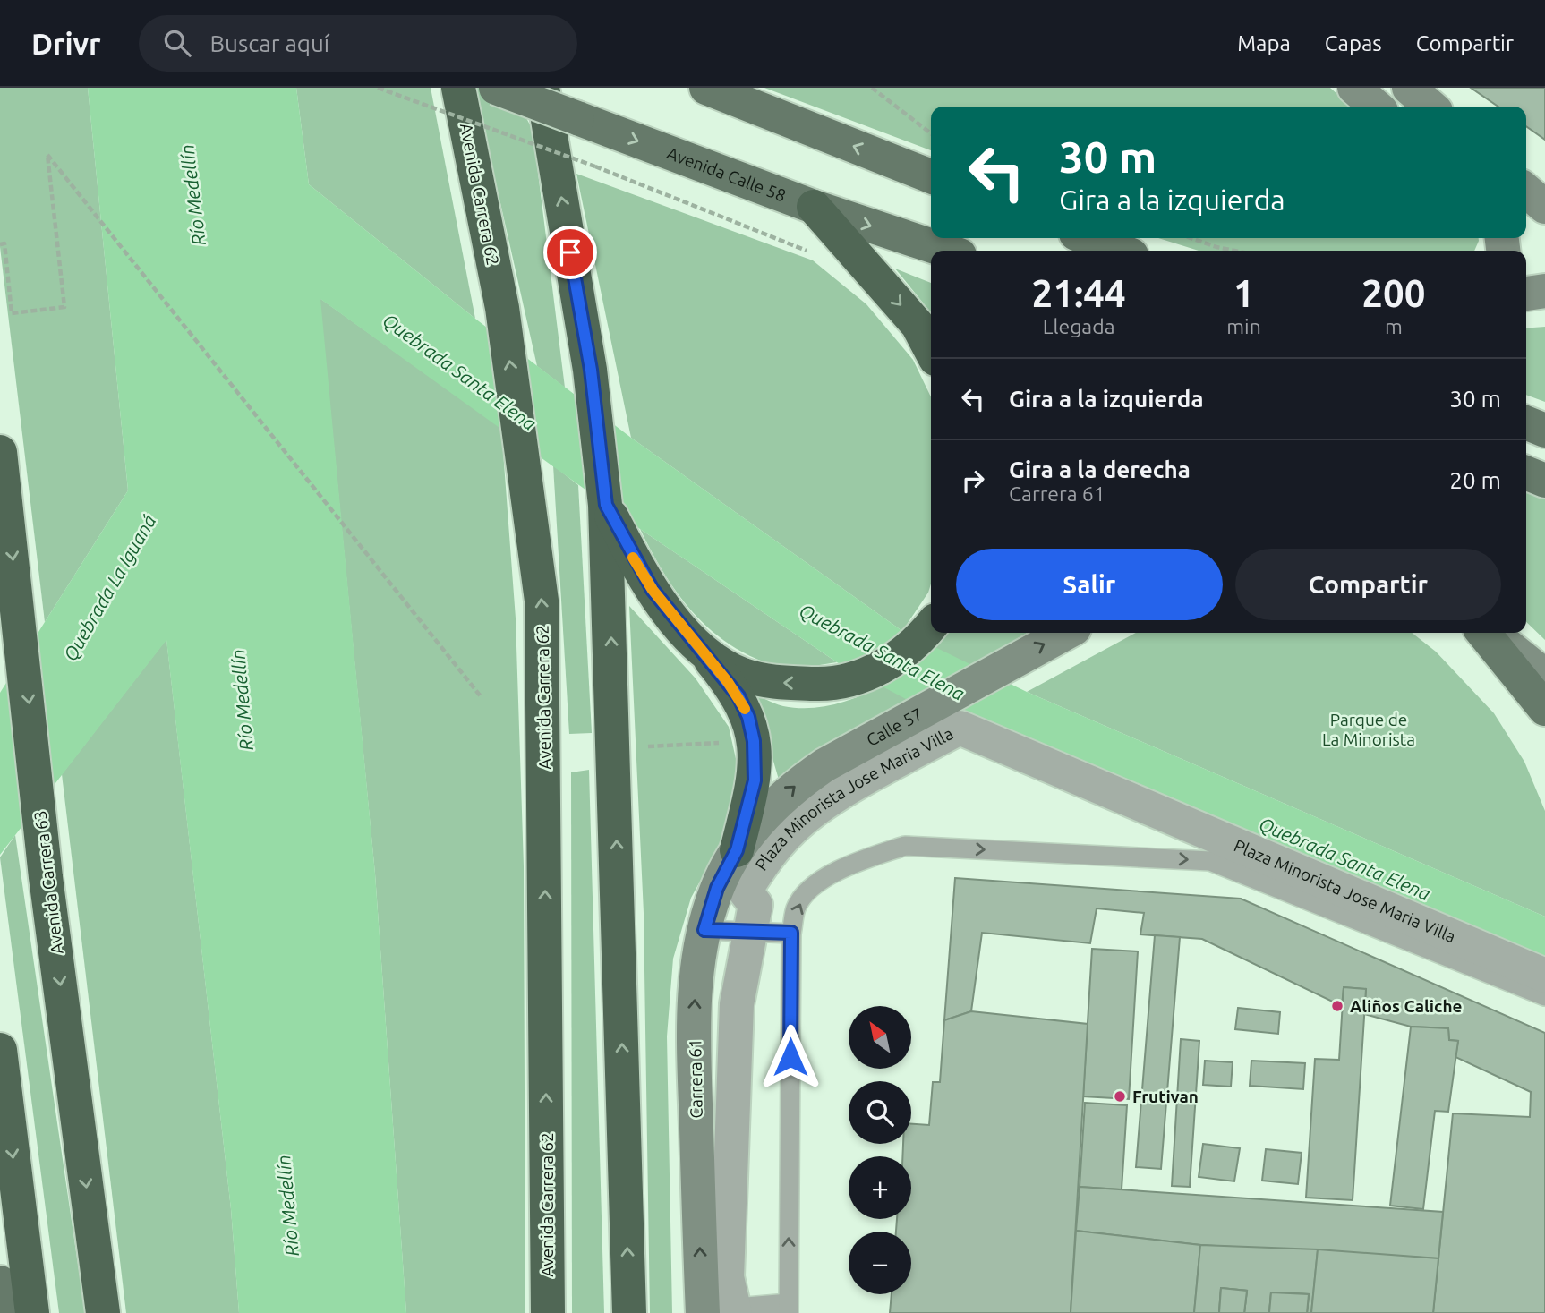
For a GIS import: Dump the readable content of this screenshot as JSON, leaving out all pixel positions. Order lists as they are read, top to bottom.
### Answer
{
  "streets": {
    "highway": ["Avenida Carrera 62", "Avenida Carrera 63"],
    "main road": ["Avenida Calle 58"],
    "street": ["Calle 57", "Plaza Minorista Jose Maria Villa", "Carrera 61"]
  },
  "crossings": [
    ["Calle 57", "Carrera 61"],
    ["Plaza Minorista Jose Maria Villa", "Carrera 61"]
  ],
  "one_way": ["Calle 57", "Carrera 61"],
  "water": ["Río Medellín", "Quebrada Santa Elena", "Quebrada La Iguaná"],
  "parks": ["Parque de La Minorista"],
  "places": ["Aliños Caliche", "Frutivan"],
  "north": "top left",
  "page": {
    "header": "Drivr",
    "search": "Buscar aquí",
    "nav": ["Mapa", "Capas", "Compartir"],
    "turn": ["30 m", "Gira a la izquierda"],
    "eta": [
      "21:44",
      "Llegada",
      "1",
      "min",
      "200",
      "m"
    ],
    "list": [
      {
        "name": "Gira a la izquierda",
        "value": "30 m"
      },
      {
        "name": "Gira a la derecha",
        "note": "Carrera 61",
        "value": "20 m"
      }
    ],
    "buttons": ["Salir", "Compartir"],
    "map_buttons": ["+", "−"]
  }
}
